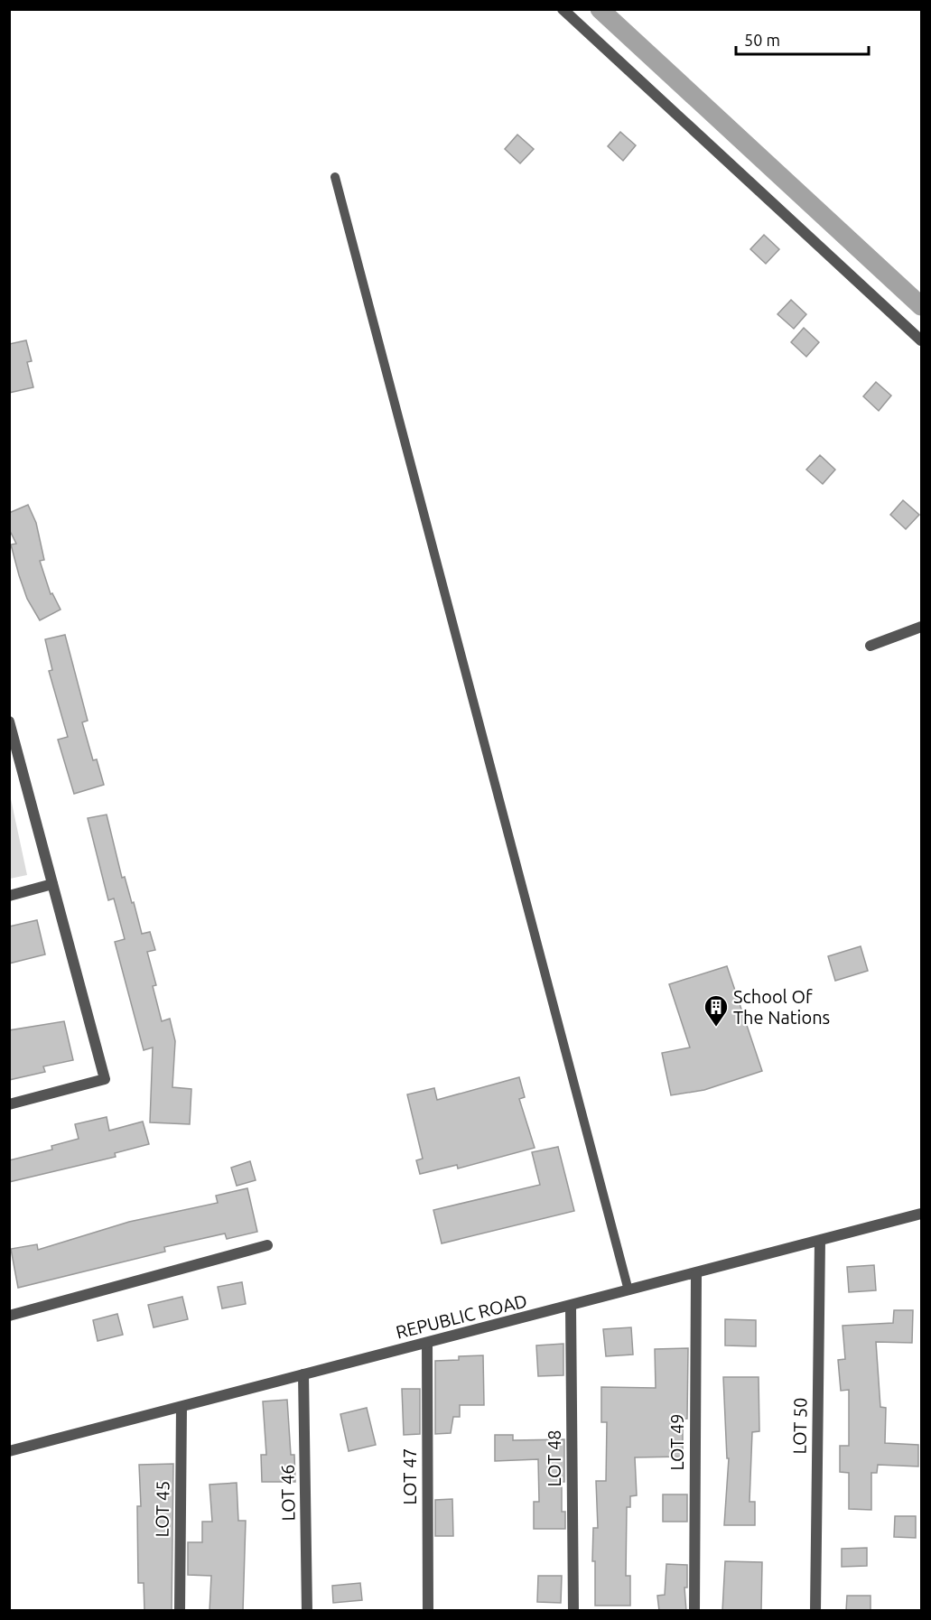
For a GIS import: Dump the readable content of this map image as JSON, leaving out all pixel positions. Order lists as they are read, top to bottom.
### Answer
{
  "streets": {
    "street": [
      "REPUBLIC ROAD",
      "LOT 50",
      "LOT 49",
      "LOT 48",
      "LOT 47",
      "LOT 46",
      "LOT 45"
    ]
  },
  "crossings": [
    ["REPUBLIC ROAD", "LOT 50"],
    ["REPUBLIC ROAD", "LOT 49"],
    ["REPUBLIC ROAD", "LOT 48"],
    ["REPUBLIC ROAD", "LOT 47"],
    ["REPUBLIC ROAD", "LOT 46"],
    ["REPUBLIC ROAD", "LOT 45"]
  ],
  "places": {
    "building": ["School Of The Nations"]
  },
  "scale_bar": "50 m"
}
